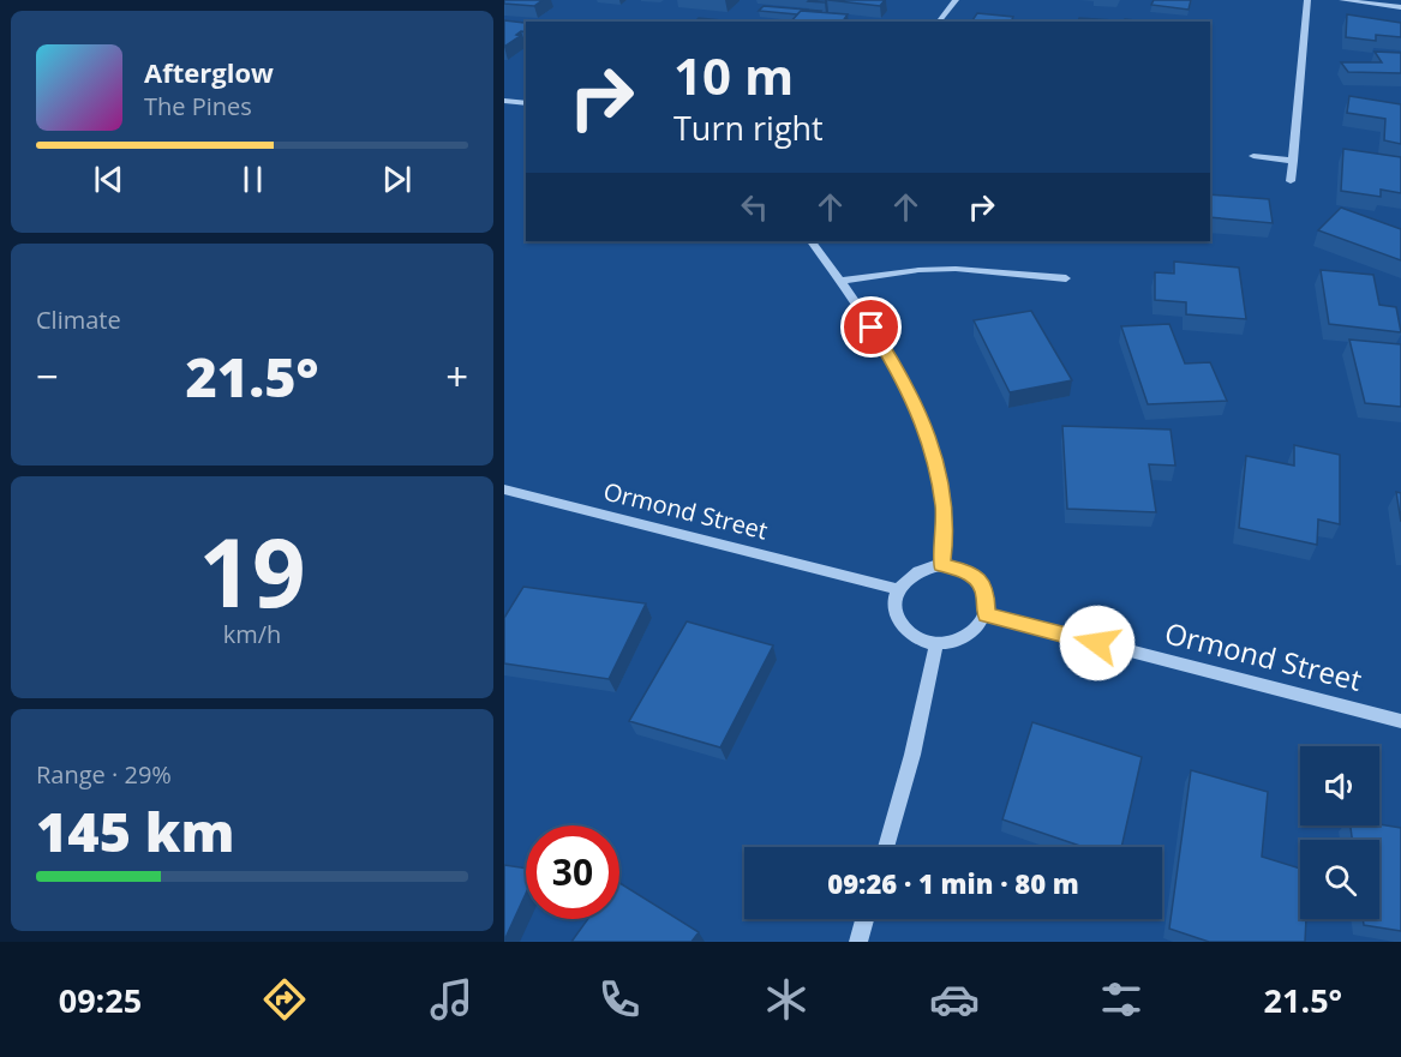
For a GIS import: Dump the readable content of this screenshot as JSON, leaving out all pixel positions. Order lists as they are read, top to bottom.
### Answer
{
  "streets": {
    "street": ["Ormond Street"]
  },
  "page": {
    "turn": ["10 m", "Turn right"],
    "song": ["Afterglow", "The Pines"],
    "tile": [
      "Climate",
      ["19", "km/h"],
      ["Range · 29%", "145 km"]
    ],
    "heat": ["−", "21.5°", "+"],
    "limit": "30",
    "trip": "09:26 · 1 min · 80 m",
    "tabs": ["09:25", "21.5°"]
  }
}
